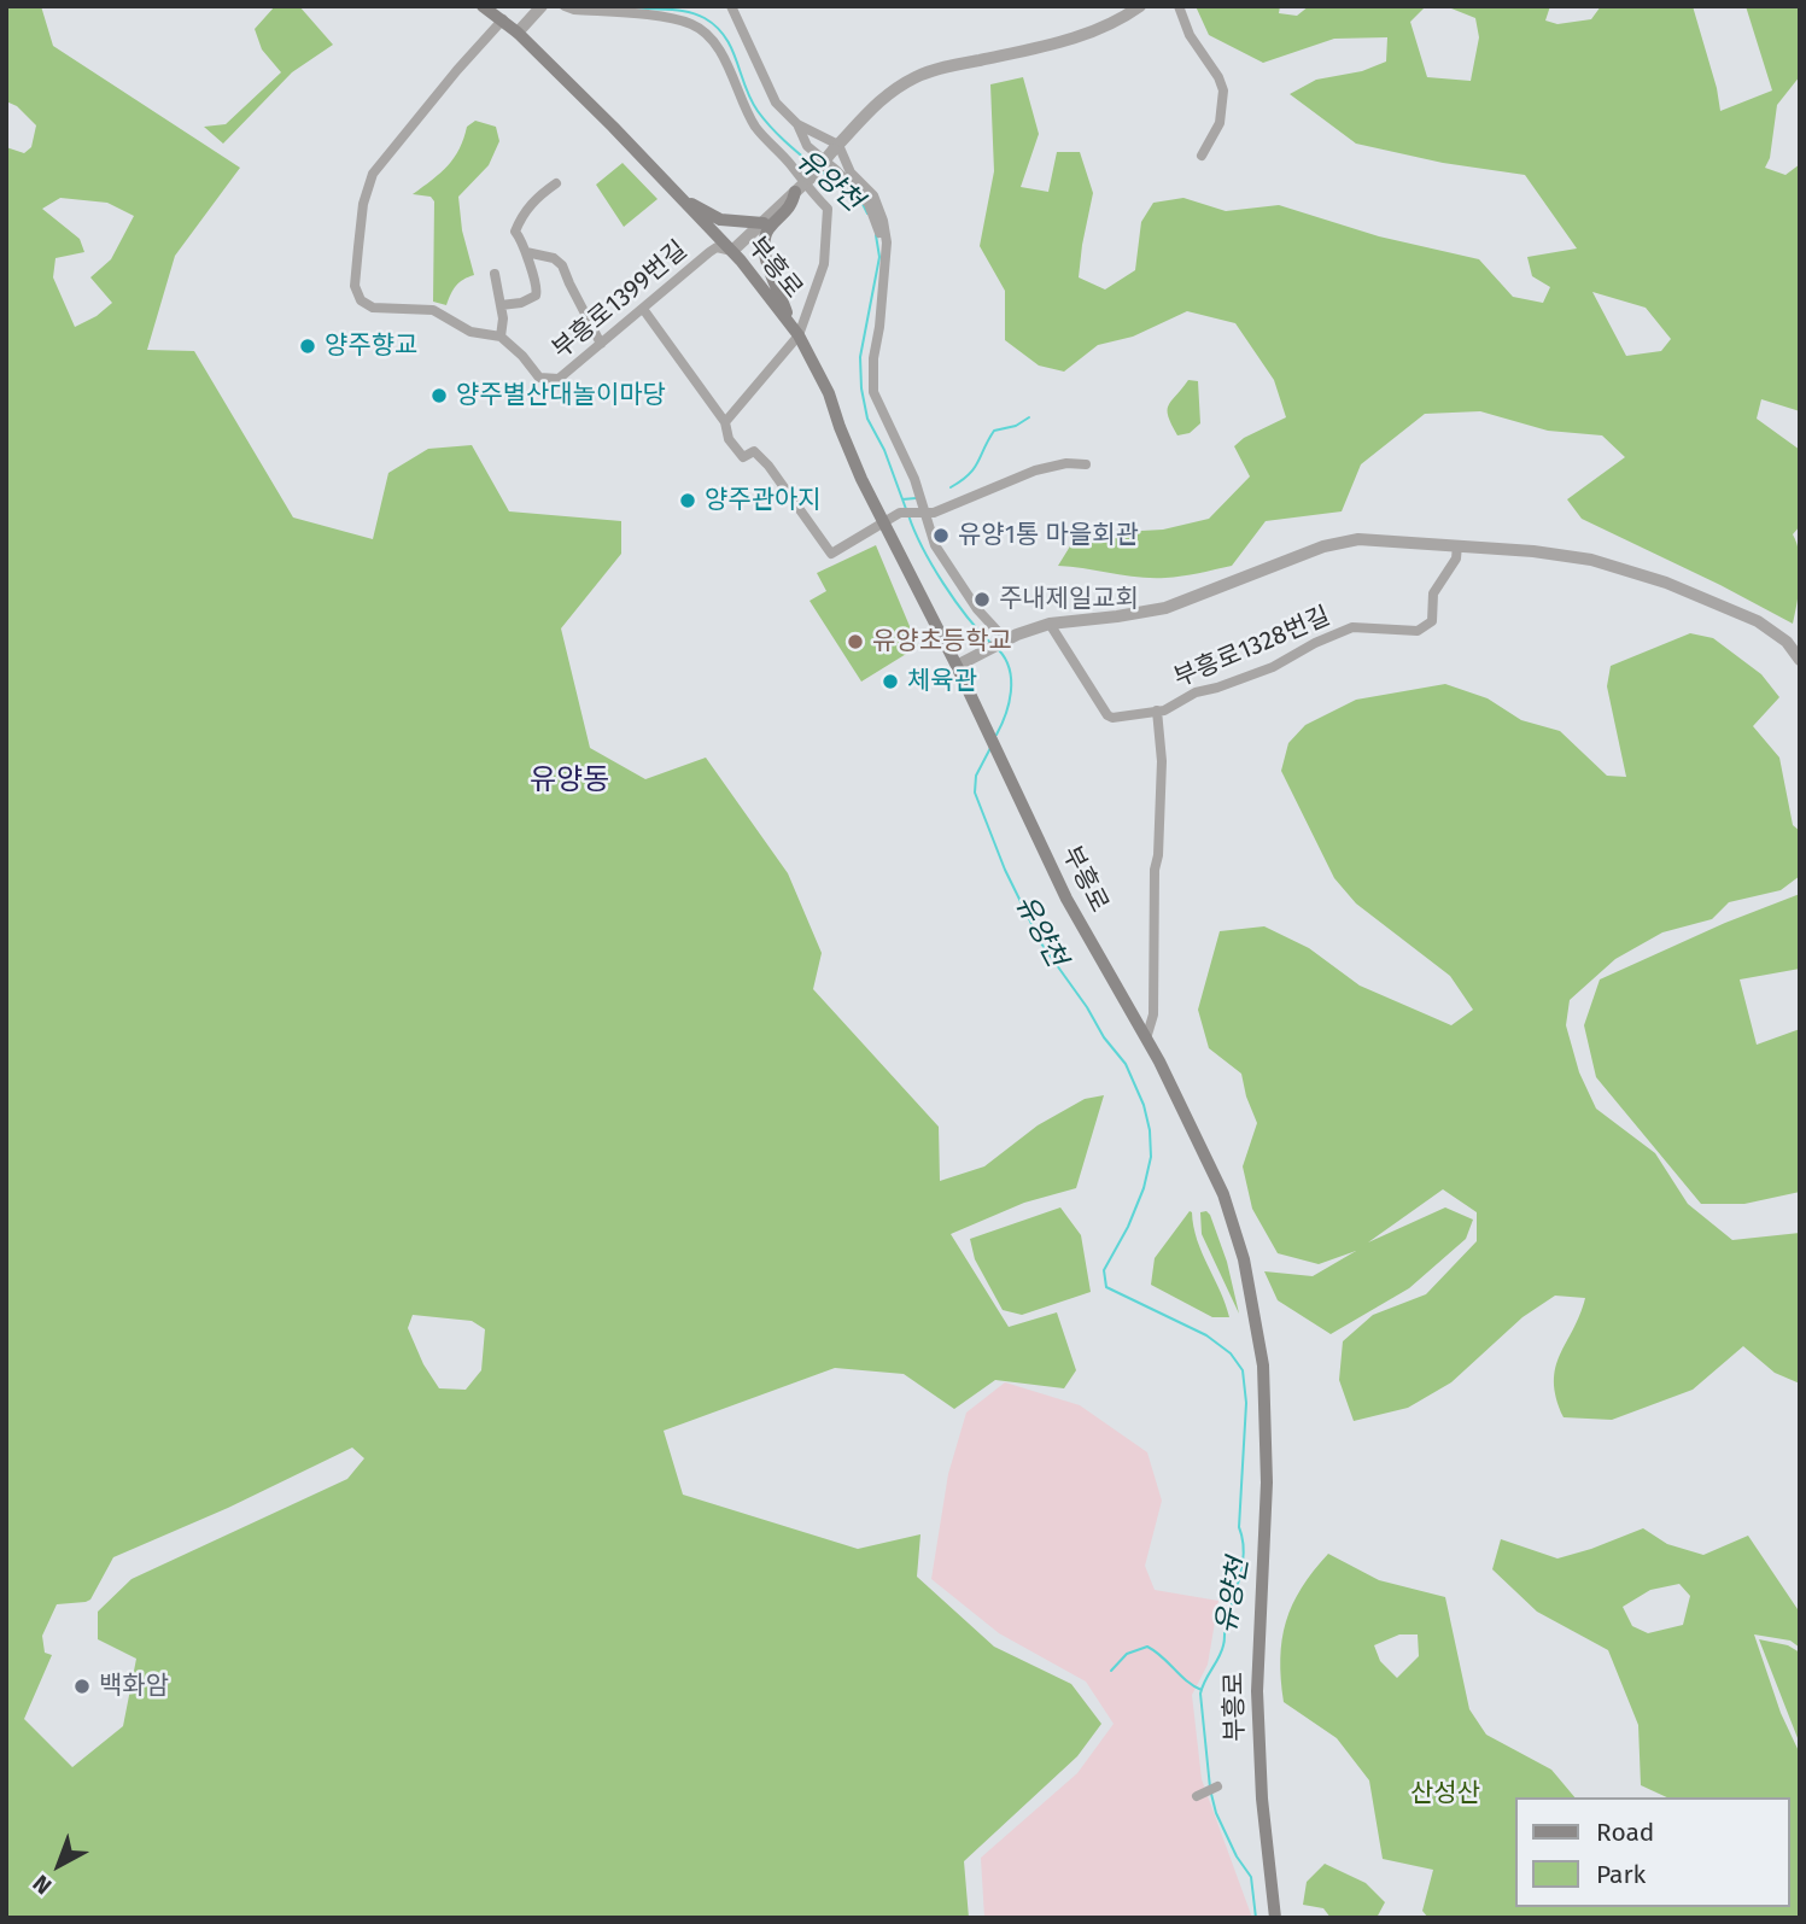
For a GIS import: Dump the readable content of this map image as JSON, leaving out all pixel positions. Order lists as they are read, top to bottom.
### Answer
{
  "streets": {
    "main road": ["부흥로"],
    "street": ["부흥로1399번길", "부흥로1328번길"]
  },
  "crossings": [
    ["부흥로", "부흥로1399번길"],
    ["부흥로", "부흥로1328번길"]
  ],
  "districts": ["유양동"],
  "water": ["유양천"],
  "parks": ["산성산"],
  "places": [
    "양주향교",
    "양주별산대놀이마당",
    "양주관아지",
    "유양1통 마을회관",
    "주내제일교회",
    "유양초등학교",
    "체육관",
    "백화암"
  ],
  "legend": ["Road", "Park"],
  "north": "bottom left"
}
